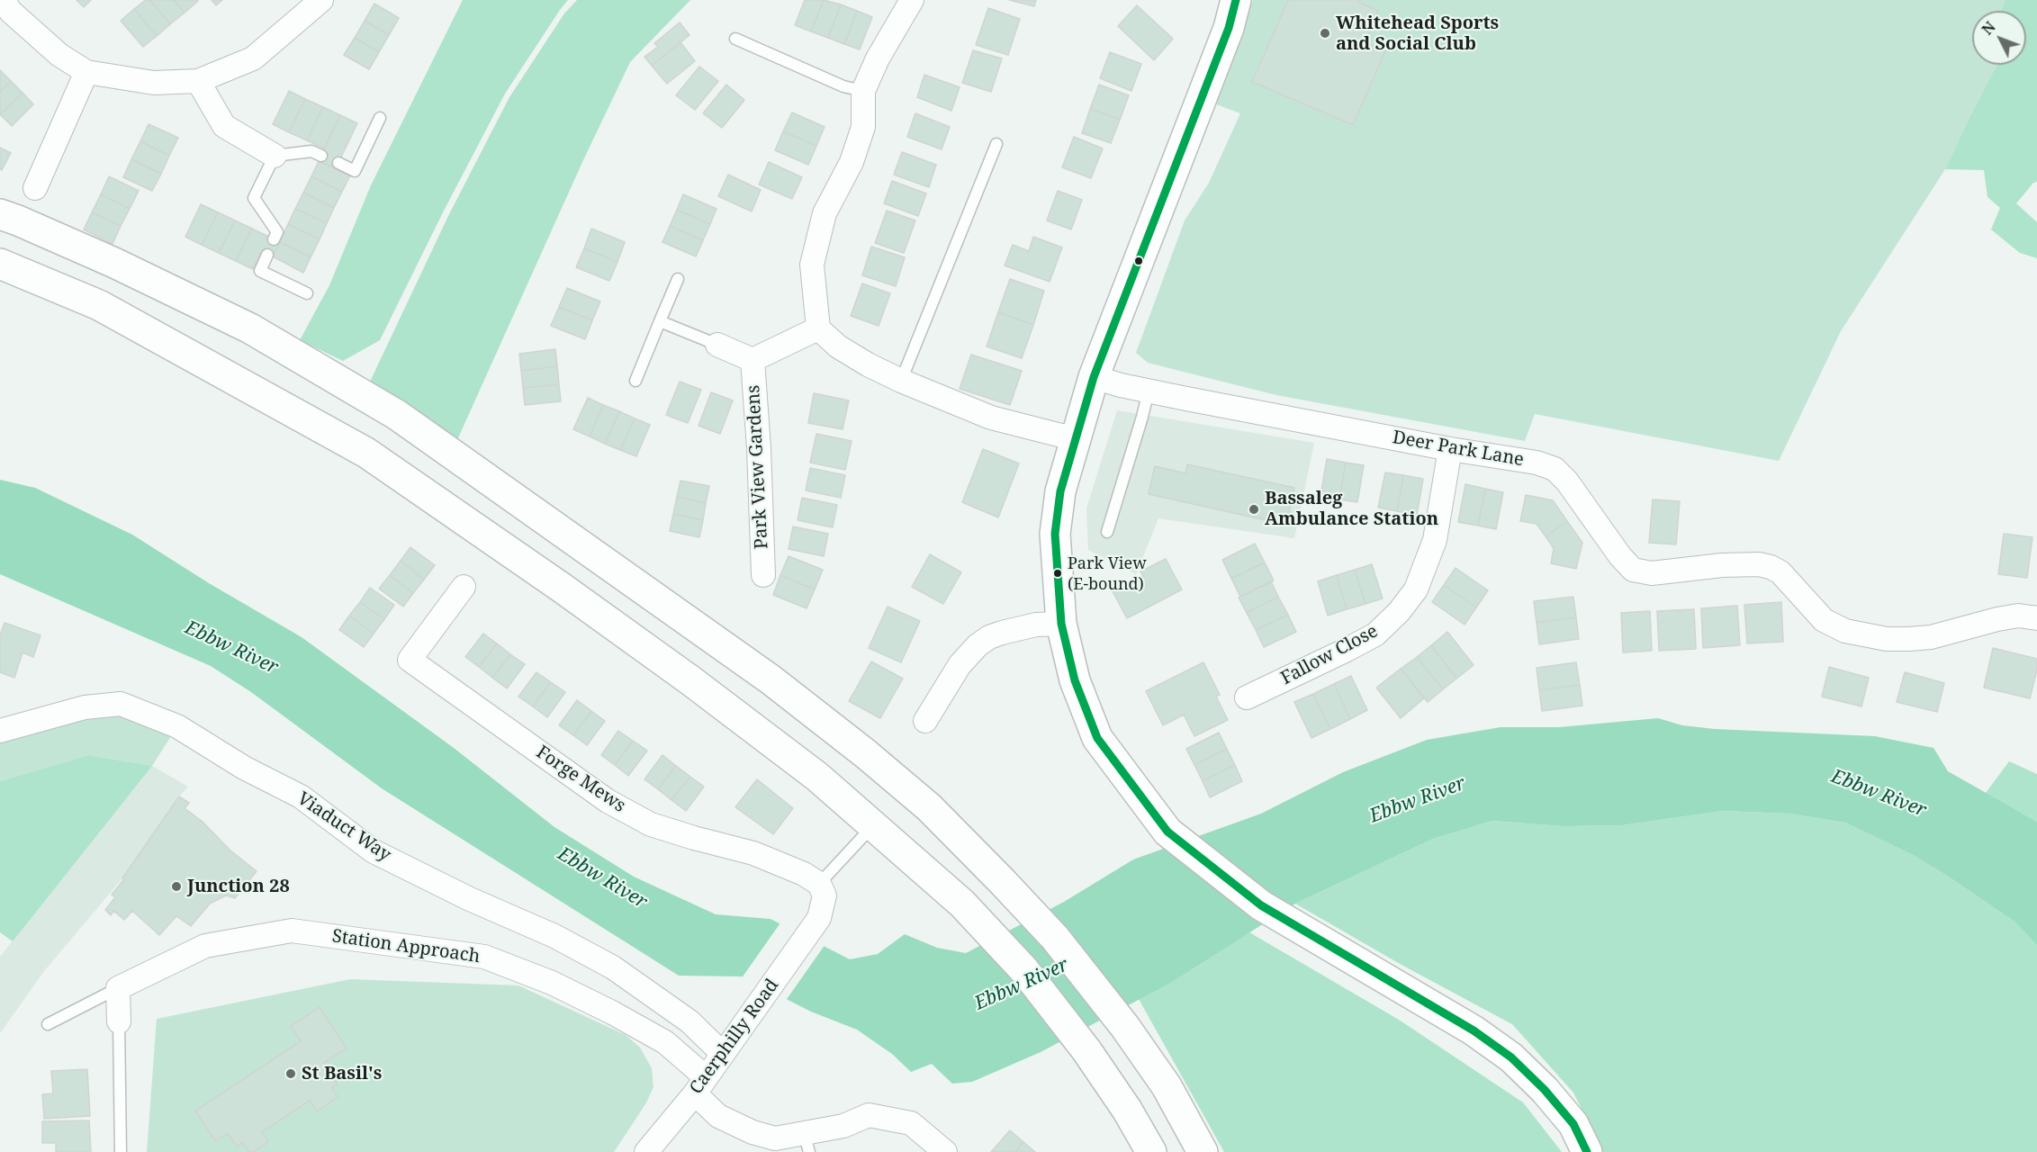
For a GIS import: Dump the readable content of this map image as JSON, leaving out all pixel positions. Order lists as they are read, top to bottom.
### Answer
{
  "streets": {
    "street": [
      "Deer Park Lane",
      "Park View Gardens",
      "Fallow Close",
      "Forge Mews",
      "Viaduct Way",
      "Station Approach",
      "Caerphilly Road"
    ]
  },
  "crossings": [
    ["Deer Park Lane", "Fallow Close"],
    ["Forge Mews", "Caerphilly Road"],
    ["Viaduct Way", "Caerphilly Road"],
    ["Station Approach", "Caerphilly Road"]
  ],
  "water": ["Ebbw River"],
  "places": [
    "Whitehead Sports and Social Club",
    "Bassaleg Ambulance Station",
    "Park View (E-bound)",
    "Junction 28",
    "St Basil's"
  ],
  "north": "top left"
}
